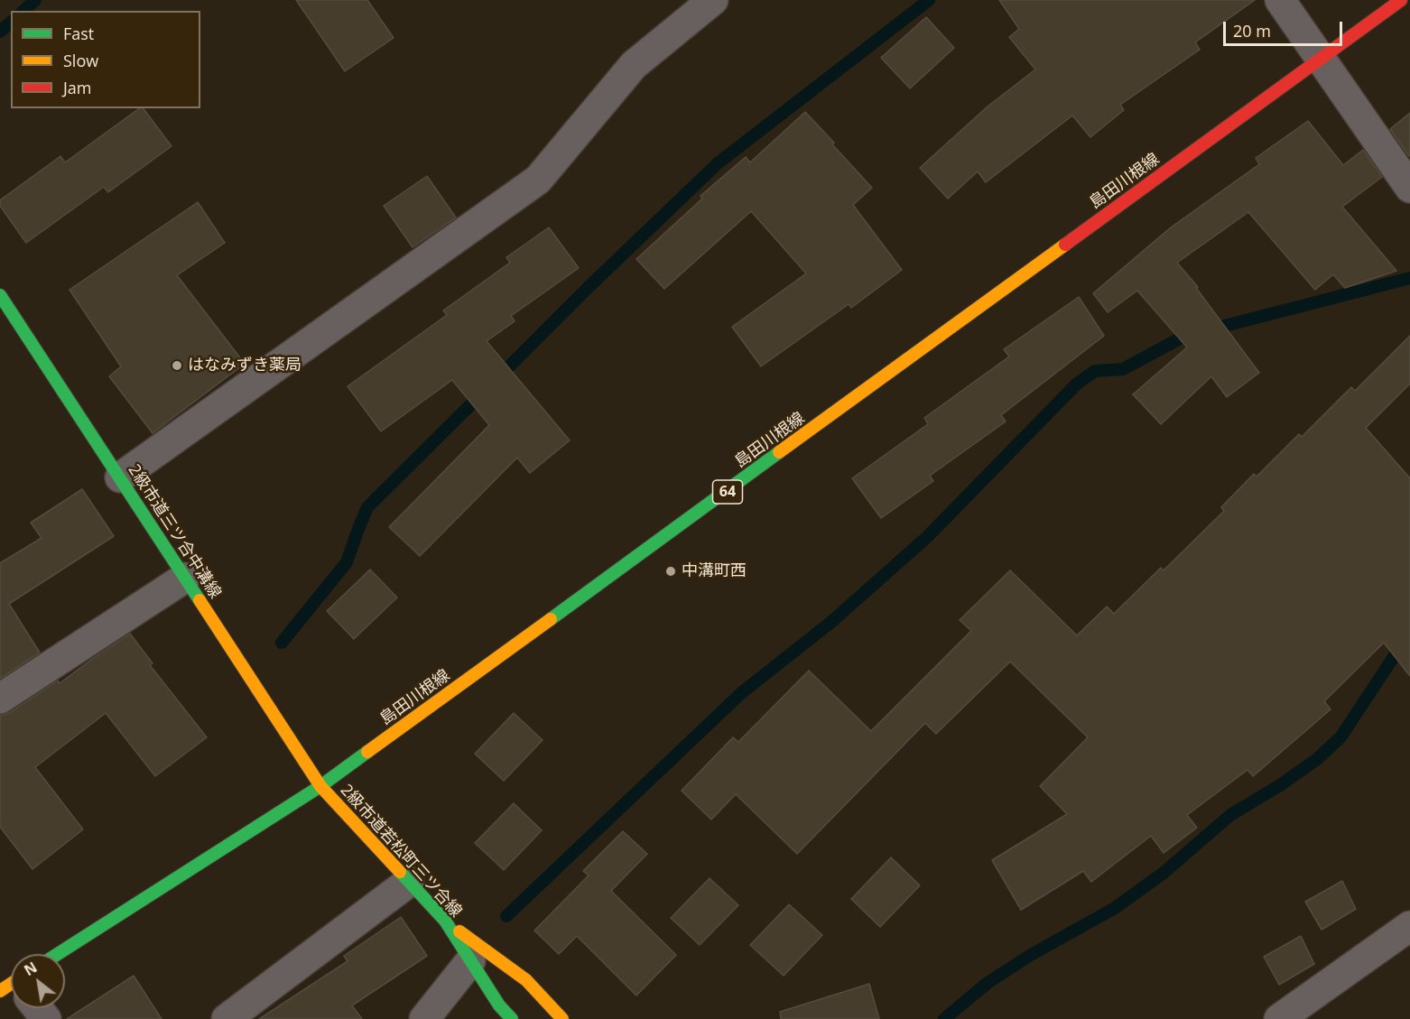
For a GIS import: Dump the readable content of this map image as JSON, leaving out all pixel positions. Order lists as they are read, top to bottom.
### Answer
{
  "streets": {
    "main road": [
      "島田川根線",
      "64",
      "2級市道三ツ合中溝線",
      "2級市道若松町三ツ合線"
    ]
  },
  "crossings": [
    ["島田川根線", "2級市道三ツ合中溝線"],
    ["島田川根線", "2級市道若松町三ツ合線"],
    ["2級市道三ツ合中溝線", "2級市道若松町三ツ合線"]
  ],
  "places": ["はなみずき薬局", "中溝町西"],
  "legend": ["Fast", "Slow", "Jam"],
  "scale_bar": "20 m",
  "north": "top left"
}
